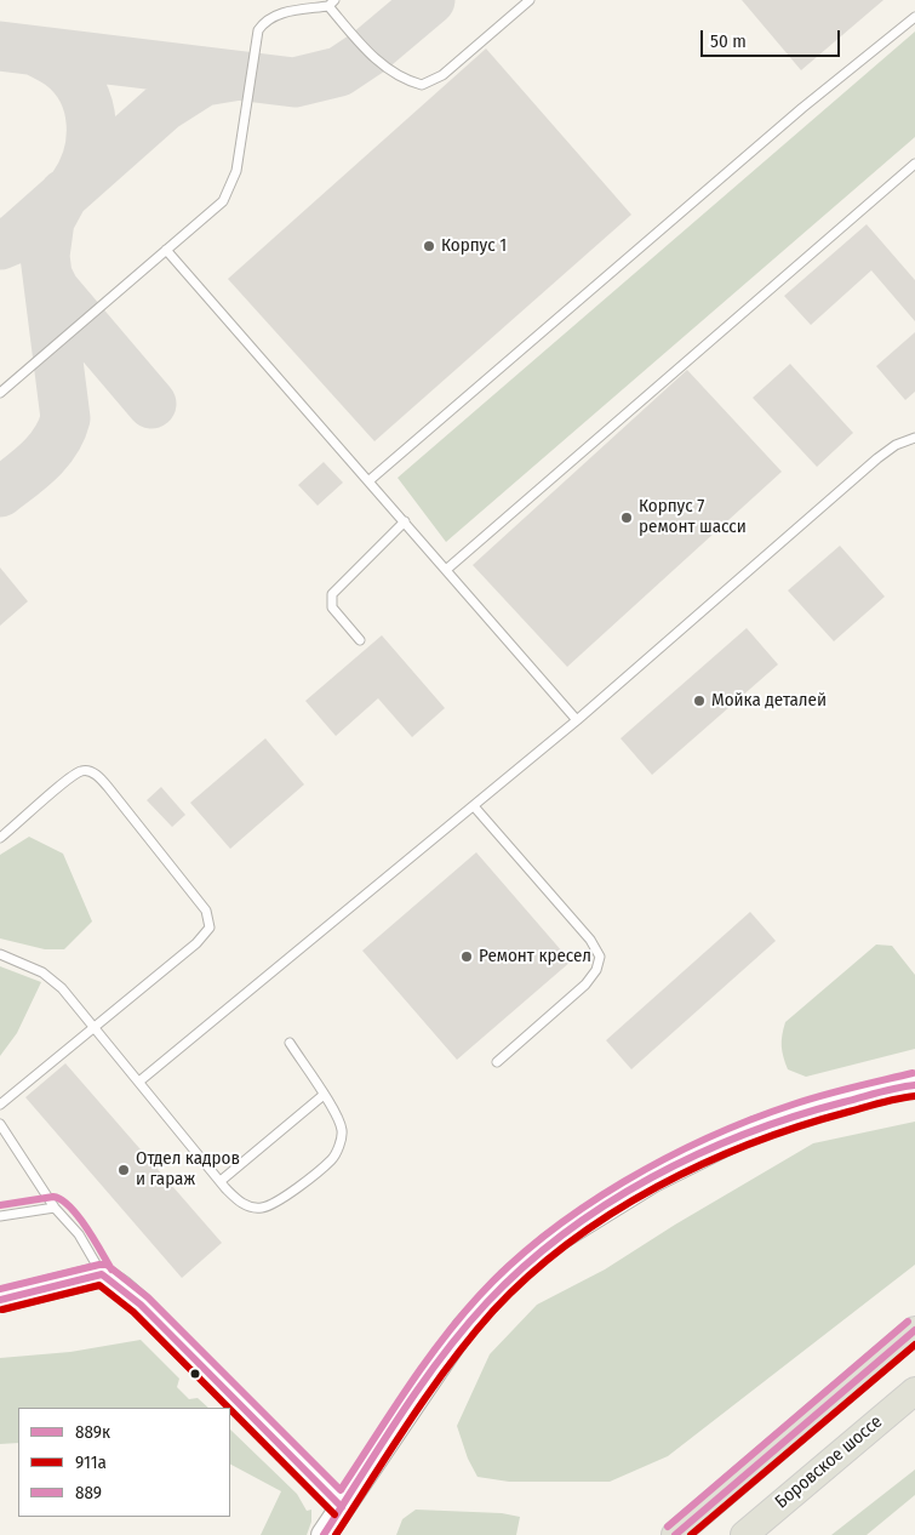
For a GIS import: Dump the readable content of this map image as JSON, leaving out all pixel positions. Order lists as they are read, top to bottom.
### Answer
{
  "streets": {
    "main road": ["Боровское шоссе"]
  },
  "places": [
    "Корпус 1",
    "Корпус 7 ремонт шасси",
    "Мойка деталей",
    "Ремонт кресел",
    "Отдел кадров и гараж"
  ],
  "lines": ["transit line 889", "transit line 889к", "transit line 911а"],
  "legend": ["889к", "911а", "889"],
  "scale_bar": "50 m"
}
